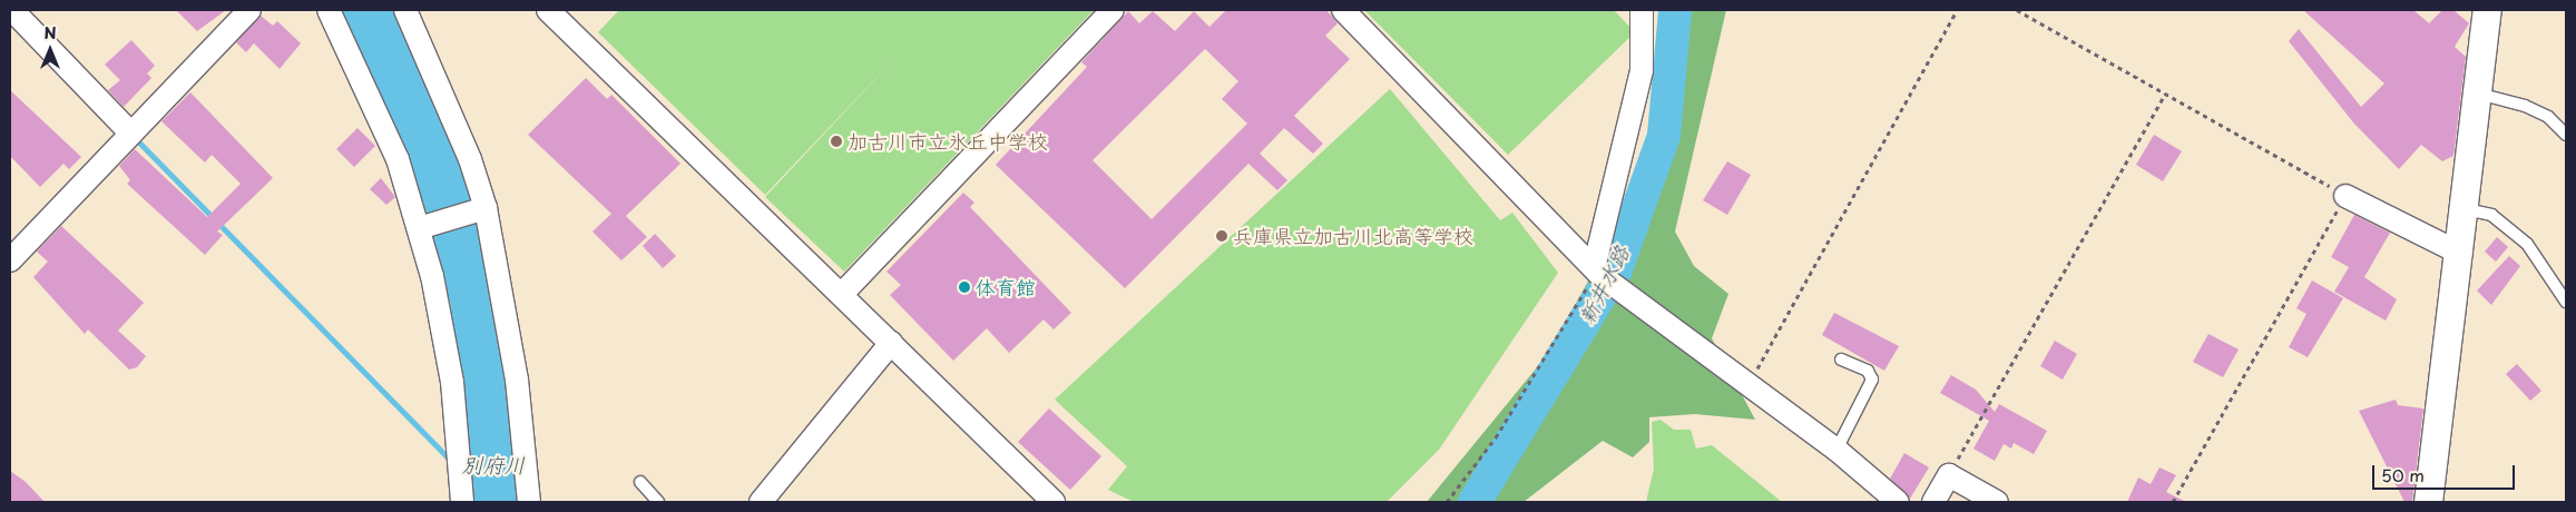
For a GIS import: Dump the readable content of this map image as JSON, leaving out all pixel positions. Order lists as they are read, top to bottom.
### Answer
{
  "water": ["新井水路", "別府川"],
  "places": ["加古川市立氷丘中学校", "兵庫県立加古川北高等学校", "体育館"],
  "scale_bar": "50 m",
  "north": "top"
}
